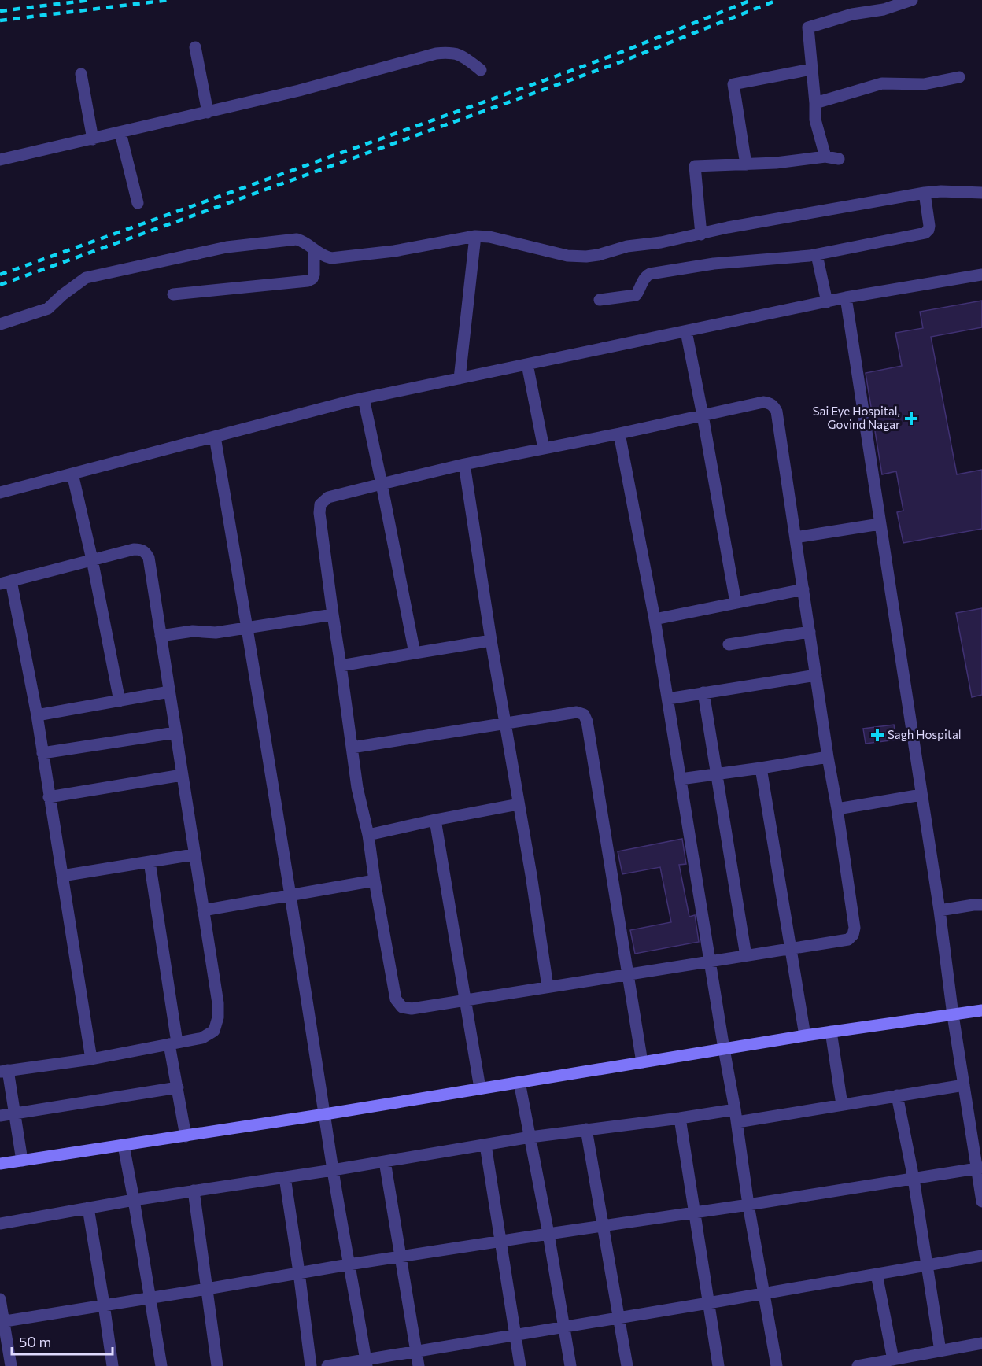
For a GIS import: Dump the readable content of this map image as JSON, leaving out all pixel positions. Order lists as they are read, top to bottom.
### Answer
{
  "places": {
    "health": ["Sai Eye Hospital, Govind Nagar", "Sagh Hospital"]
  },
  "scale_bar": "50 m"
}
